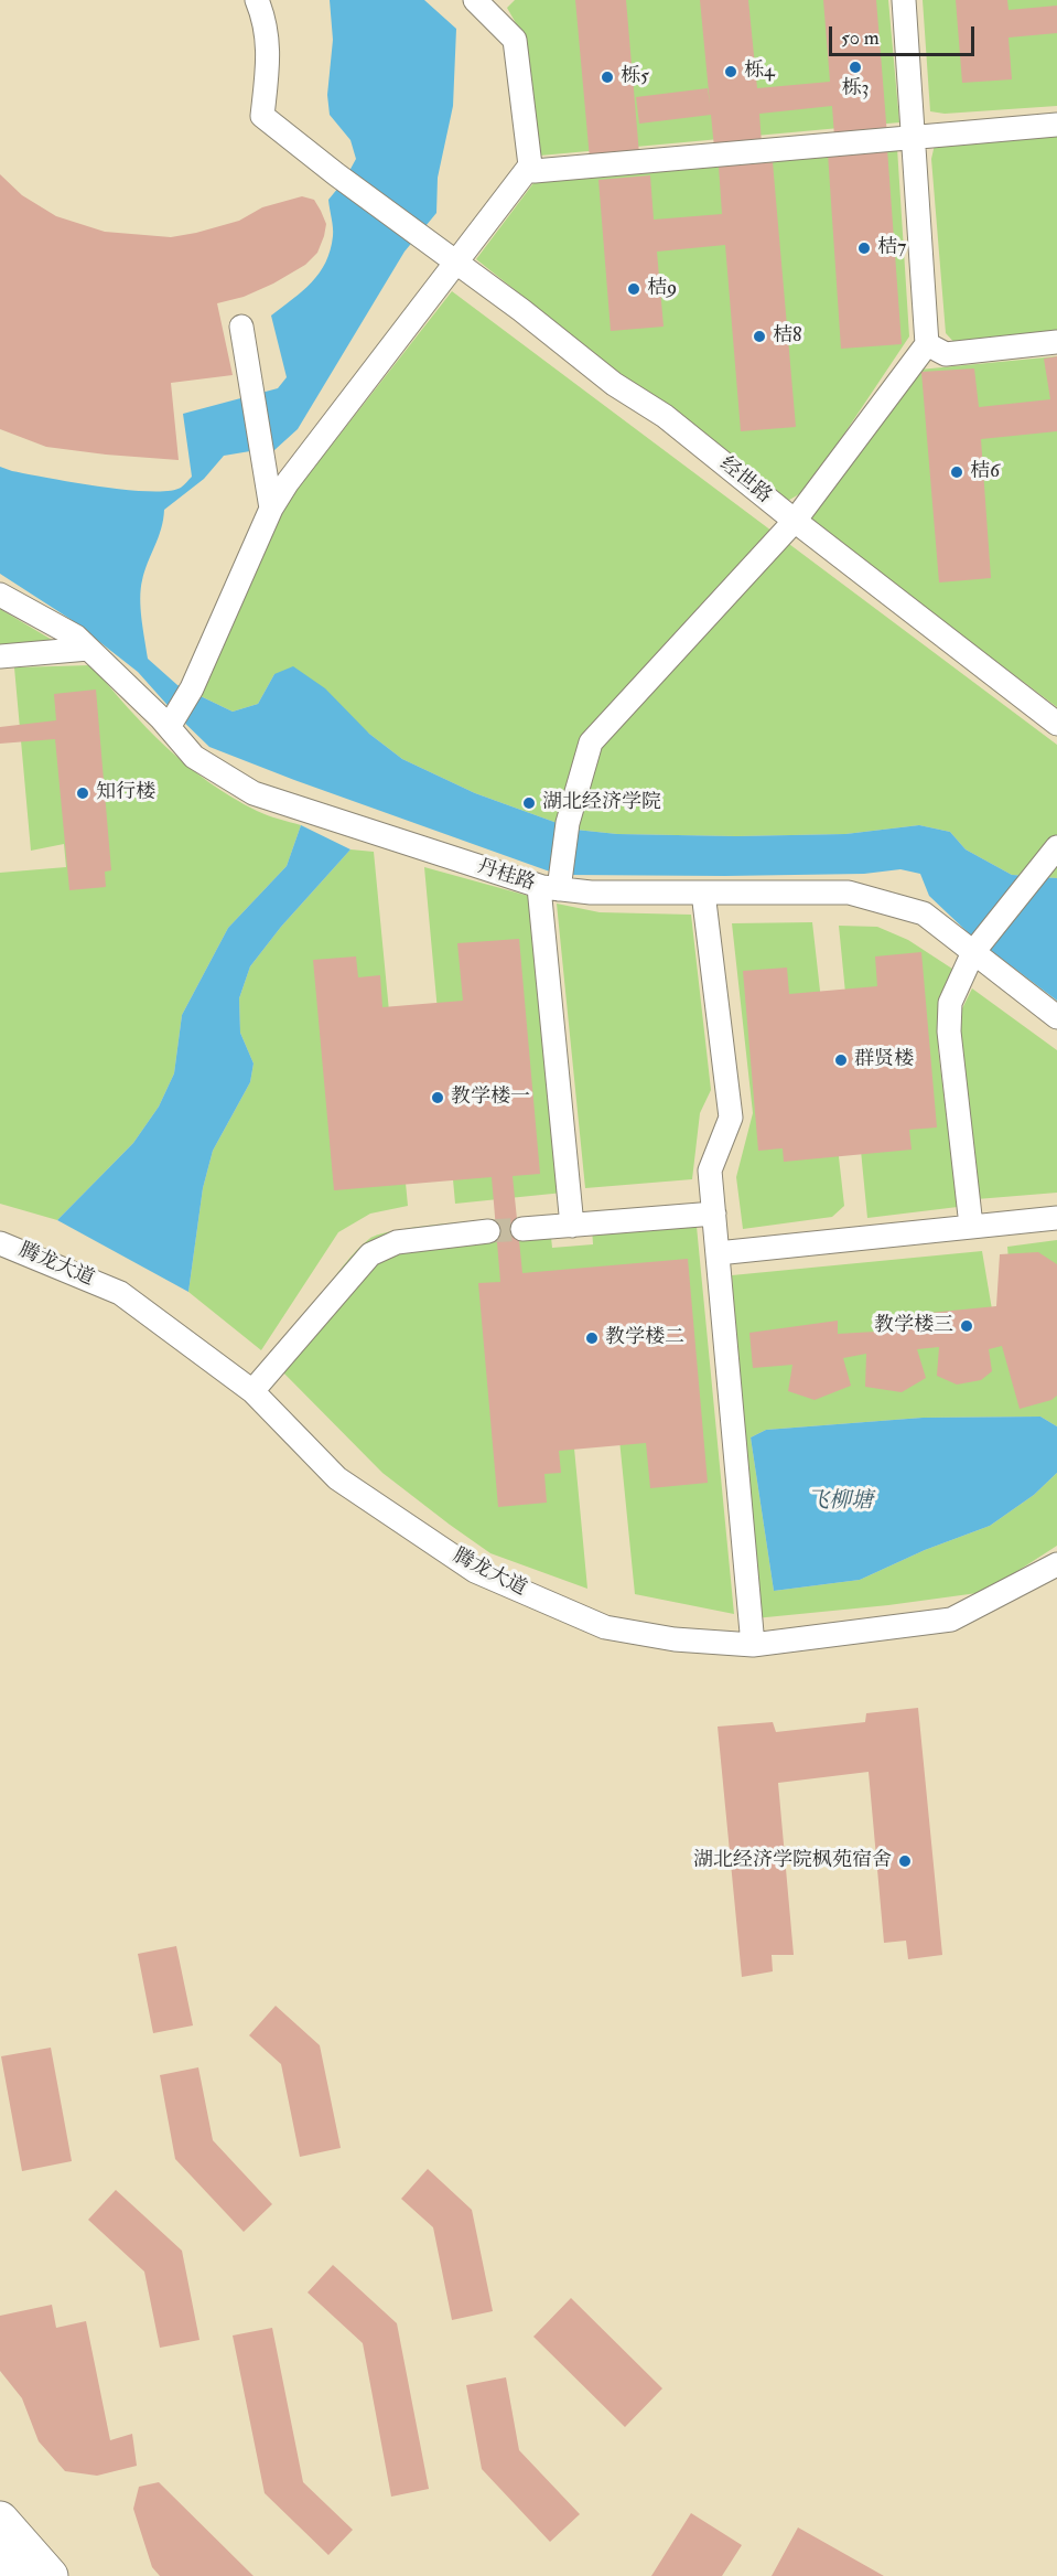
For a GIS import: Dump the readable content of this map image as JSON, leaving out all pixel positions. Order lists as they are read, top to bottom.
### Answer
{
  "streets": {
    "street": ["经世路", "丹桂路", "腾龙大道"]
  },
  "water": ["飞柳塘"],
  "places": [
    "栎3",
    "栎4",
    "栎5",
    "桔7",
    "桔9",
    "桔8",
    "桔6",
    "知行楼",
    "湖北经济学院",
    "群贤楼",
    "教学楼一",
    "教学楼三",
    "教学楼二",
    "湖北经济学院枫苑宿舍"
  ],
  "scale_bar": "50 m"
}
